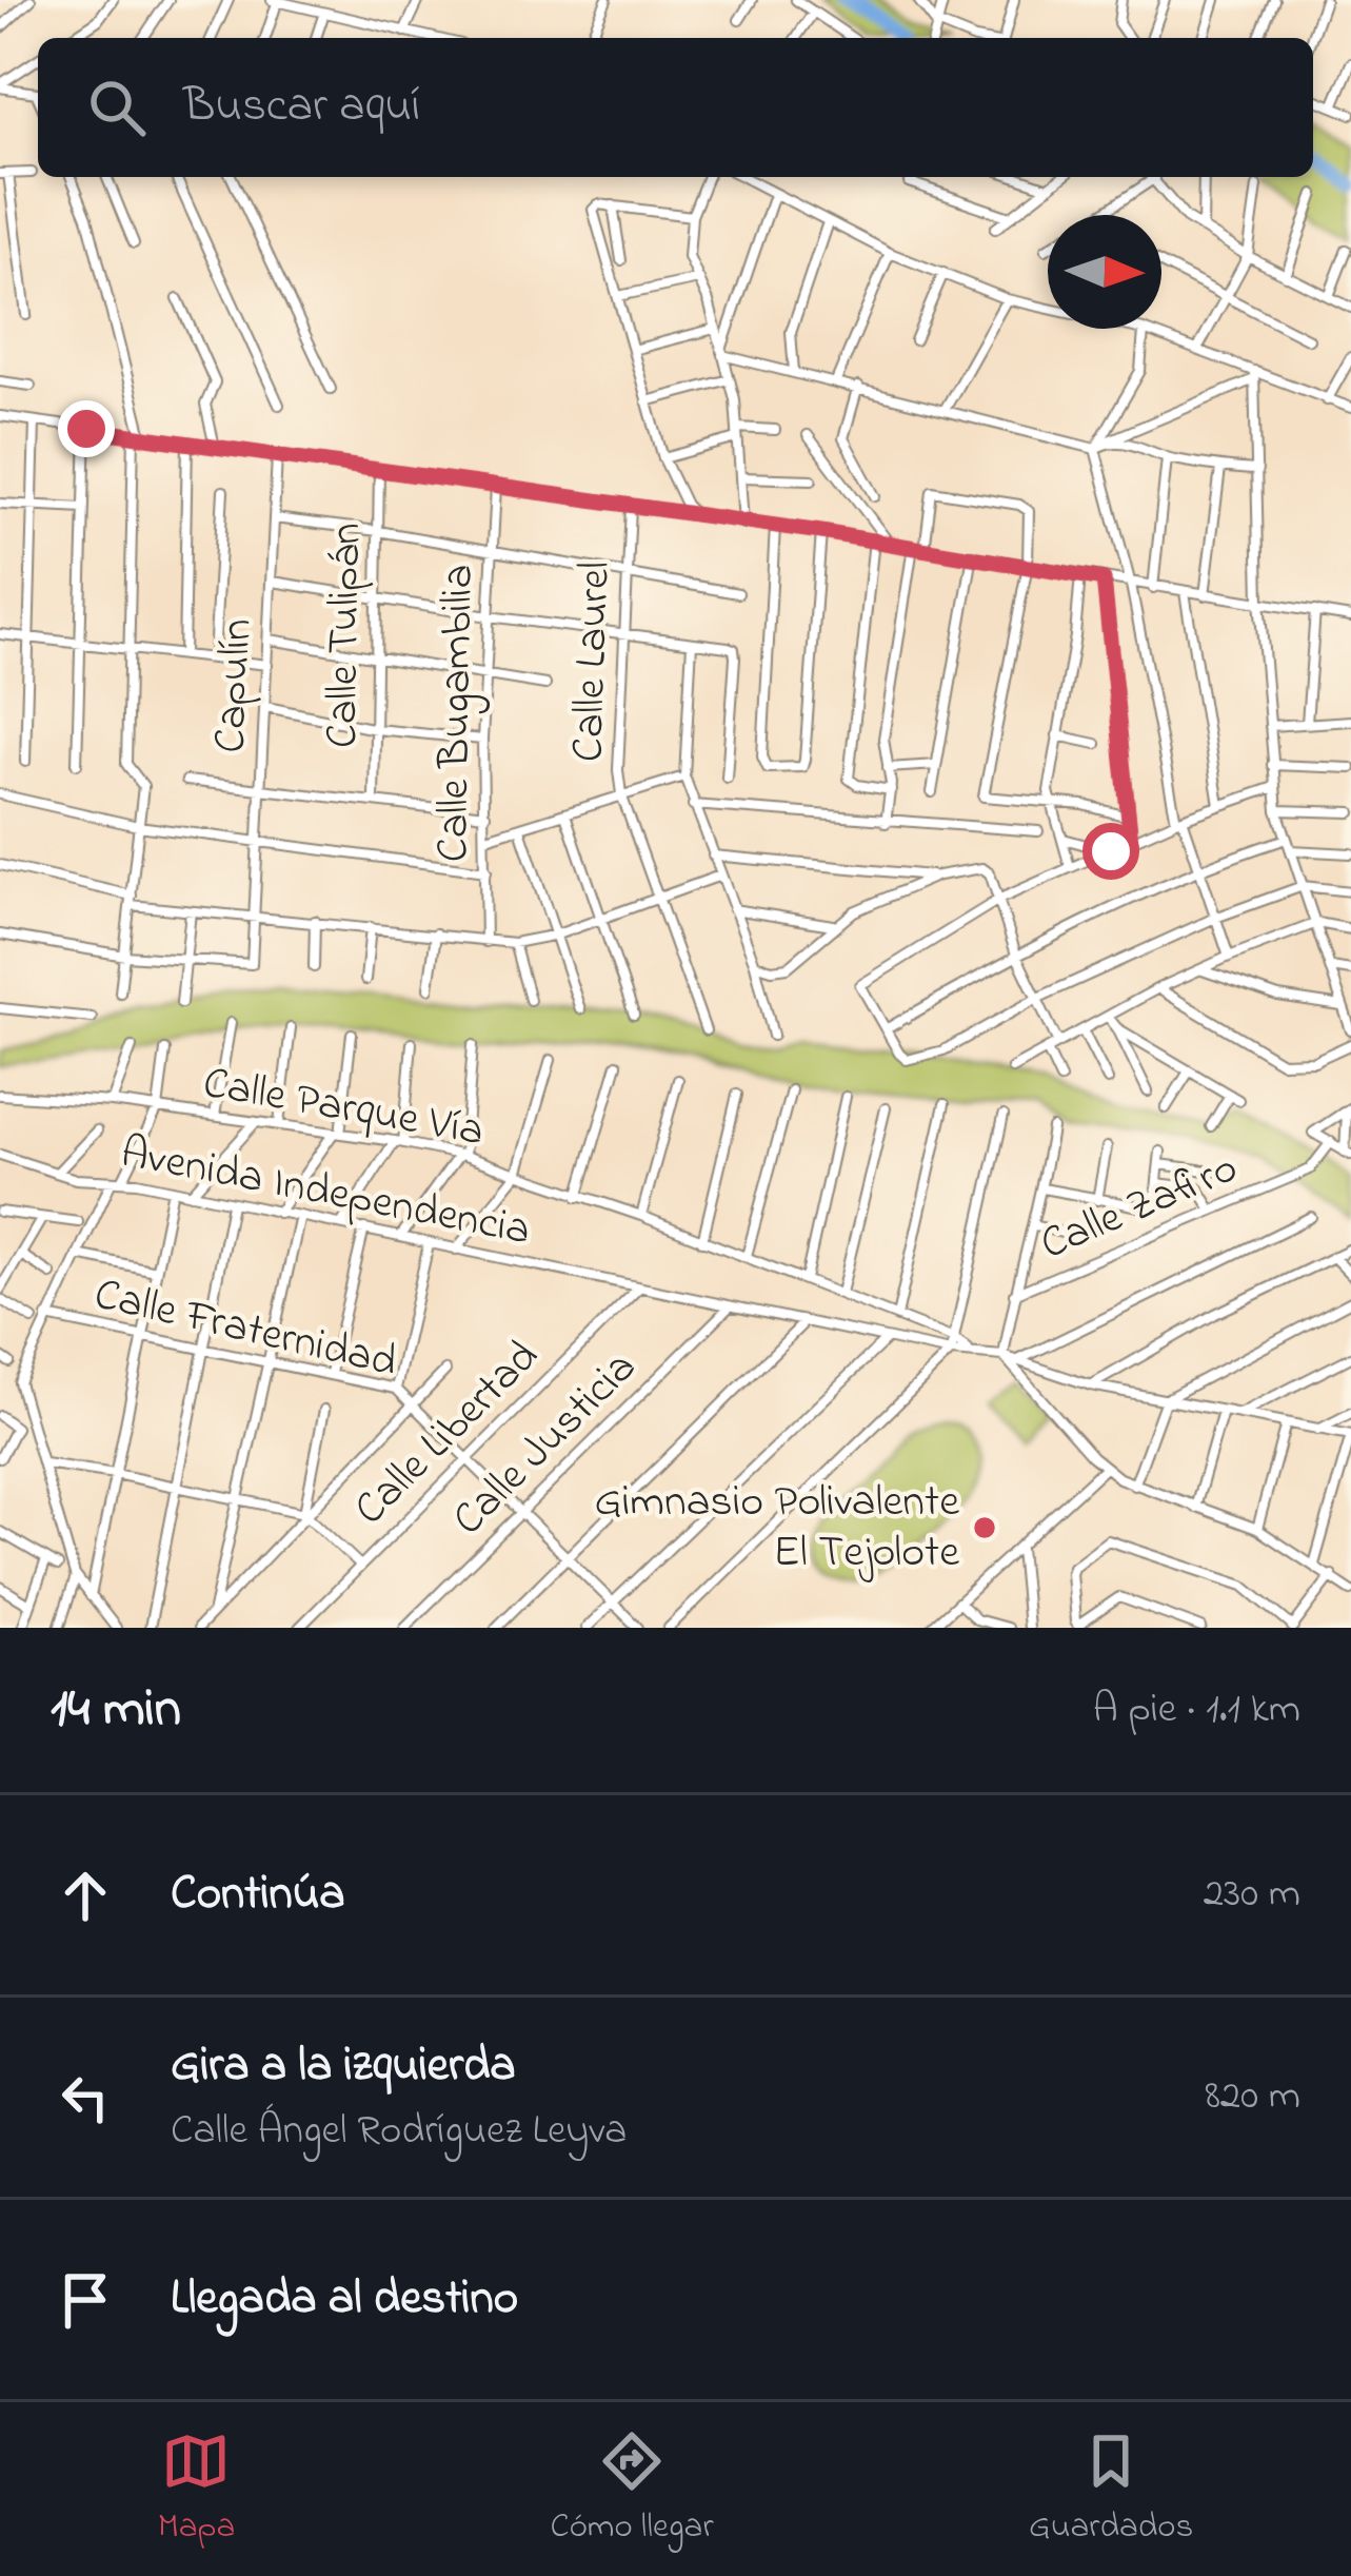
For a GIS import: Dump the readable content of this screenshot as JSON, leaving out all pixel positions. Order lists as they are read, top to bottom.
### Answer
{
  "streets": {
    "street": [
      "Calle Tulipán",
      "Calle Laurel",
      "Capulín",
      "Calle Bugambilia",
      "Calle Parque Vía",
      "Avenida Independencia",
      "Calle Zafiro",
      "Calle Fraternidad",
      "Calle Libertad",
      "Calle Justicia"
    ]
  },
  "crossings": [
    ["Calle Parque Vía", "Avenida Independencia"],
    ["Avenida Independencia", "Calle Libertad"],
    ["Avenida Independencia", "Calle Justicia"],
    ["Calle Fraternidad", "Calle Libertad"],
    ["Calle Fraternidad", "Calle Justicia"]
  ],
  "places": ["Gimnasio Polivalente El Tejolote"],
  "north": "right",
  "page": {
    "search": "Buscar aquí",
    "heading": ["14 min", "A pie · 1.1 km"],
    "list": [
      ["Continúa", "230 m"],
      ["Gira a la izquierda", "Calle Ángel Rodríguez Leyva", "820 m"],
      "Llegada al destino"
    ],
    "nav": ["Mapa", "Cómo llegar", "Guardados"]
  }
}
